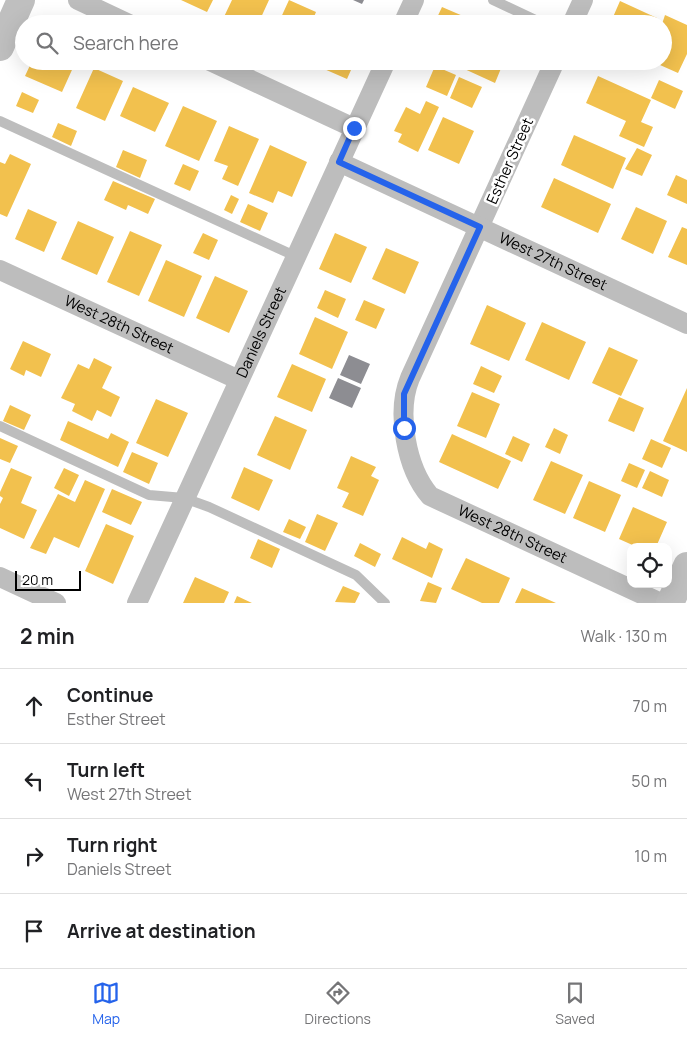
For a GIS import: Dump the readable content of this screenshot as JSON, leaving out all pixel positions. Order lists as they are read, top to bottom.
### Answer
{
  "streets": {
    "street": [
      "Esther Street",
      "West 27th Street",
      "West 28th Street",
      "Daniels Street"
    ]
  },
  "crossings": [
    ["Esther Street", "West 27th Street"],
    ["Esther Street", "West 28th Street"],
    ["West 27th Street", "Daniels Street"],
    ["West 28th Street", "Daniels Street"]
  ],
  "scale_bar": "20 m",
  "page": {
    "search": "Search here",
    "scale": "20 m",
    "heading": ["2 min", "Walk · 130 m"],
    "list": [
      ["Continue", "Esther Street", "70 m"],
      ["Turn left", "West 27th Street", "50 m"],
      ["Turn right", "Daniels Street", "10 m"],
      "Arrive at destination"
    ],
    "nav": ["Map", "Directions", "Saved"]
  }
}
